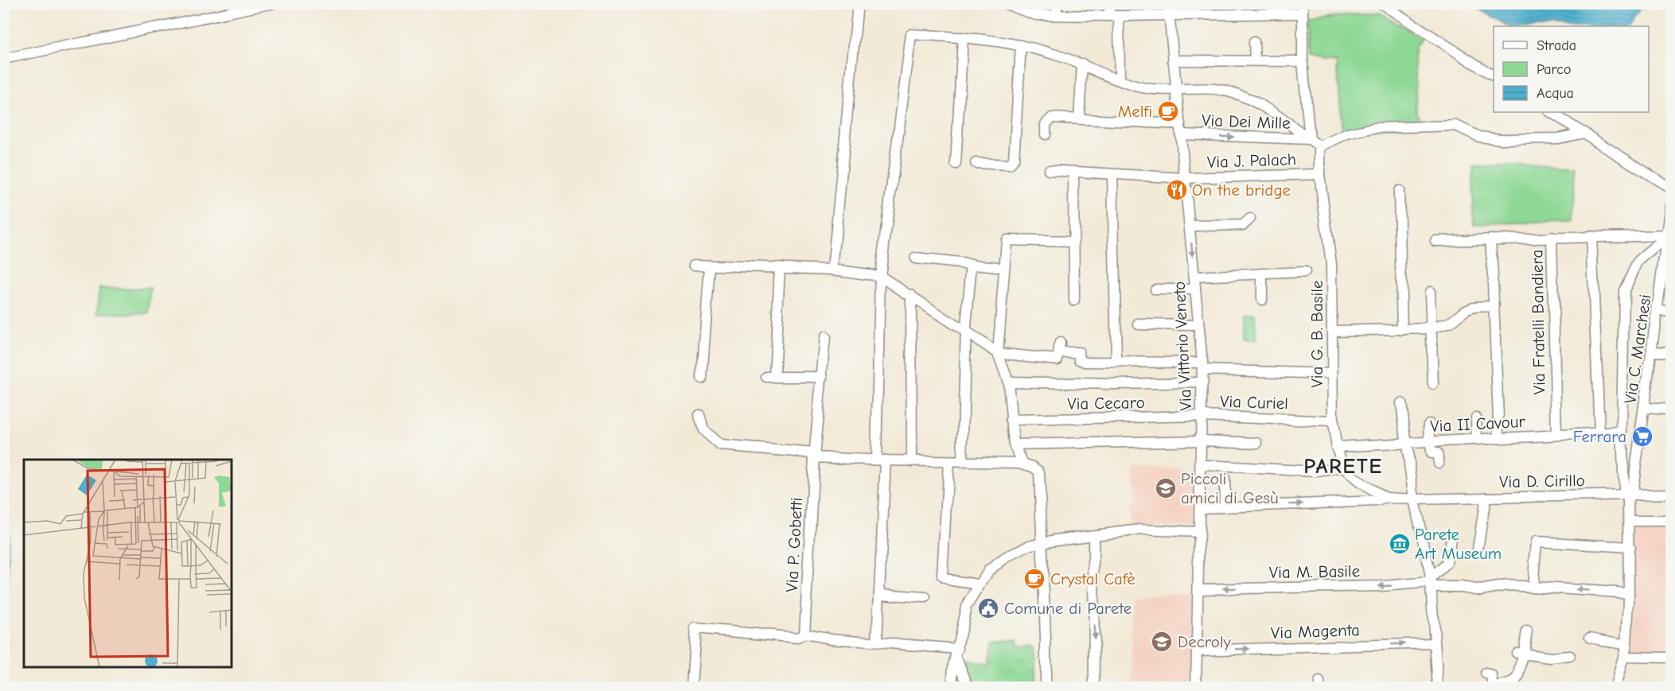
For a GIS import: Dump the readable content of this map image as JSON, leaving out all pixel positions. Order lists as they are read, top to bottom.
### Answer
{
  "streets": {
    "street": [
      "Via Dei Mille",
      "Via J. Palach",
      "Via Fratelli Bandiera",
      "Via G. B. Basile",
      "Via Vittorio Veneto",
      "Via C. Marchesi",
      "Via Curiel",
      "Via Cecaro",
      "Via II Cavour",
      "Via D. Cirillo",
      "Via P. Gobetti",
      "Via M. Basile",
      "Via Magenta"
    ]
  },
  "crossings": [
    ["Via Dei Mille", "Via Vittorio Veneto"],
    ["Via J. Palach", "Via G. B. Basile"],
    ["Via J. Palach", "Via Vittorio Veneto"],
    ["Via Fratelli Bandiera", "Via II Cavour"],
    ["Via G. B. Basile", "Via Curiel"],
    ["Via G. B. Basile", "Via II Cavour"],
    ["Via Vittorio Veneto", "Via Curiel"],
    ["Via Vittorio Veneto", "Via Cecaro"],
    ["Via Vittorio Veneto", "Via D. Cirillo"],
    ["Via Vittorio Veneto", "Via M. Basile"],
    ["Via Vittorio Veneto", "Via Magenta"],
    ["Via C. Marchesi", "Via D. Cirillo"],
    ["Via Curiel", "Via Cecaro"]
  ],
  "one_way": ["Via M. Basile", "Via Magenta"],
  "districts": ["PARETE"],
  "places": {
    "cafe": ["Melfi", "Crystal Cafè"],
    "restaurant": ["On the bridge"],
    "supermarket": ["Ferrara"],
    "school or university": ["Piccoli amici di Gesù", "Decroly"],
    "museum": ["Parete Art Museum"],
    "public building": ["Comune di Parete"]
  },
  "legend": ["Strada", "Parco", "Acqua"]
}
